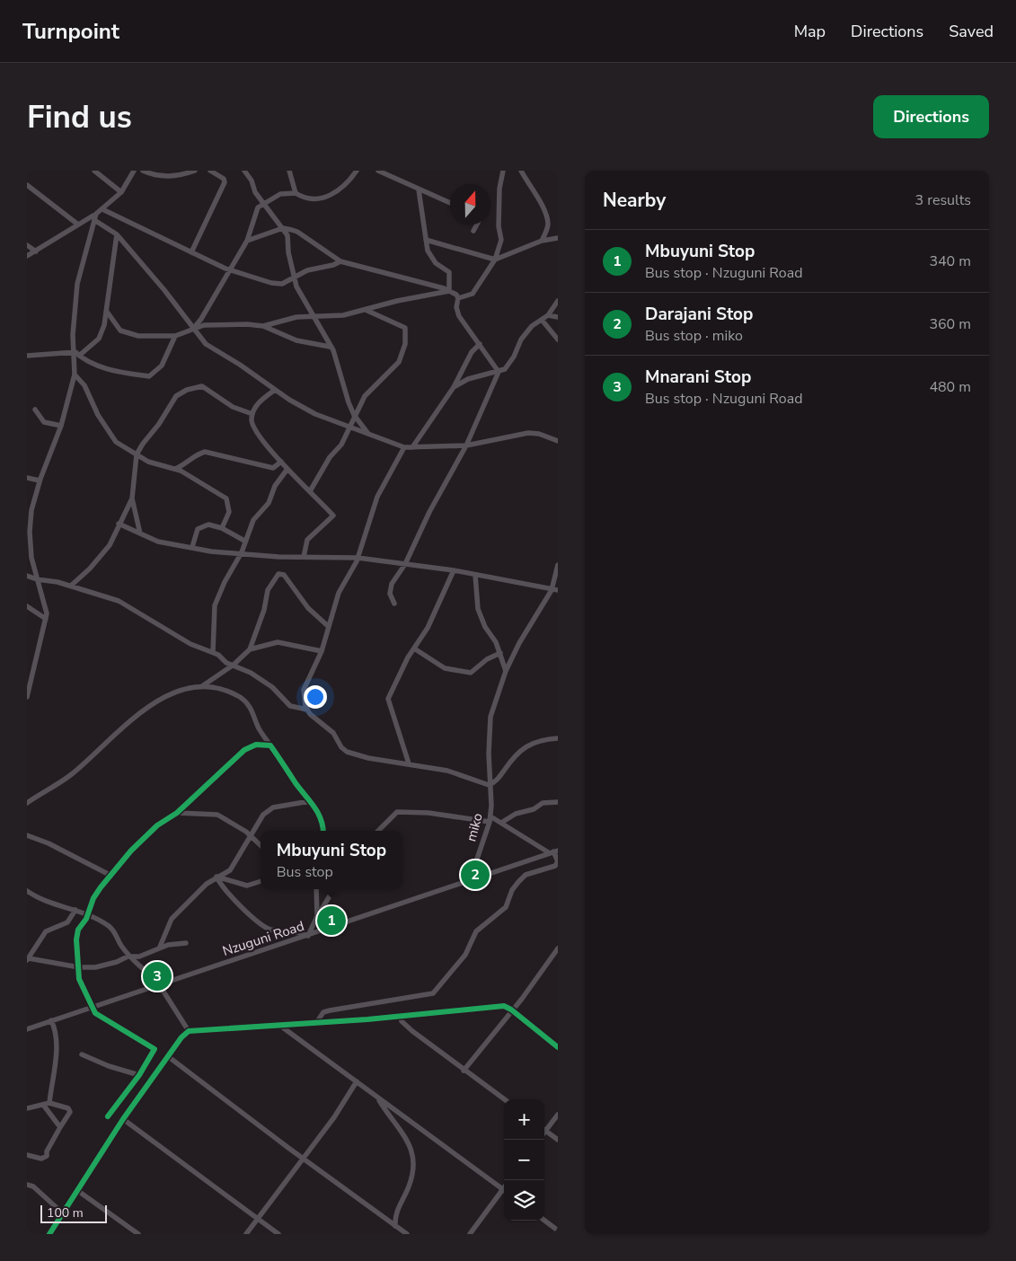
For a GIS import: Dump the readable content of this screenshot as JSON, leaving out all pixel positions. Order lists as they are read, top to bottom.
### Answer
{
  "streets": {
    "street": ["miko", "Nzuguni Road"]
  },
  "crossings": [
    ["miko", "Nzuguni Road"]
  ],
  "scale_bar": "100 m",
  "north": "top",
  "page": {
    "header": "Turnpoint",
    "nav": ["Map", "Directions", "Saved"],
    "buttons": "Directions",
    "title": "Find us",
    "heading": ["Nearby", "3 results"],
    "list": [
      {
        "mark": "1",
        "name": "Mbuyuni Stop",
        "note": "Bus stop · Nzuguni Road",
        "value": "340 m"
      },
      {
        "mark": "2",
        "name": "Darajani Stop",
        "note": "Bus stop · miko",
        "value": "360 m"
      },
      {
        "mark": "3",
        "name": "Mnarani Stop",
        "note": "Bus stop · Nzuguni Road",
        "value": "480 m"
      }
    ],
    "popup": ["Mbuyuni Stop", "Bus stop"],
    "pins": ["2", "1", "3"],
    "map_buttons": ["+", "−"],
    "scale": "100 m"
  }
}
